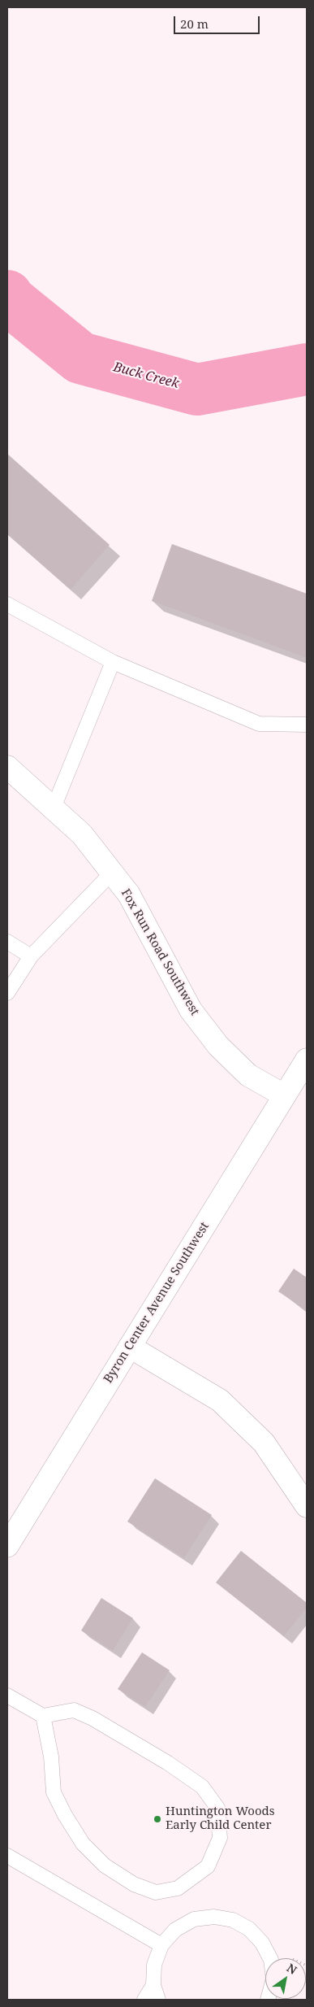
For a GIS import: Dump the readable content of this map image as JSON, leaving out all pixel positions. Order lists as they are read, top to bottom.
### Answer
{
  "streets": {
    "street": ["Fox Run Road Southwest", "Byron Center Avenue Southwest"]
  },
  "crossings": [
    ["Fox Run Road Southwest", "Byron Center Avenue Southwest"]
  ],
  "water": ["Buck Creek"],
  "places": ["Huntington Woods Early Child Center"],
  "scale_bar": "20 m",
  "north": "top right"
}
